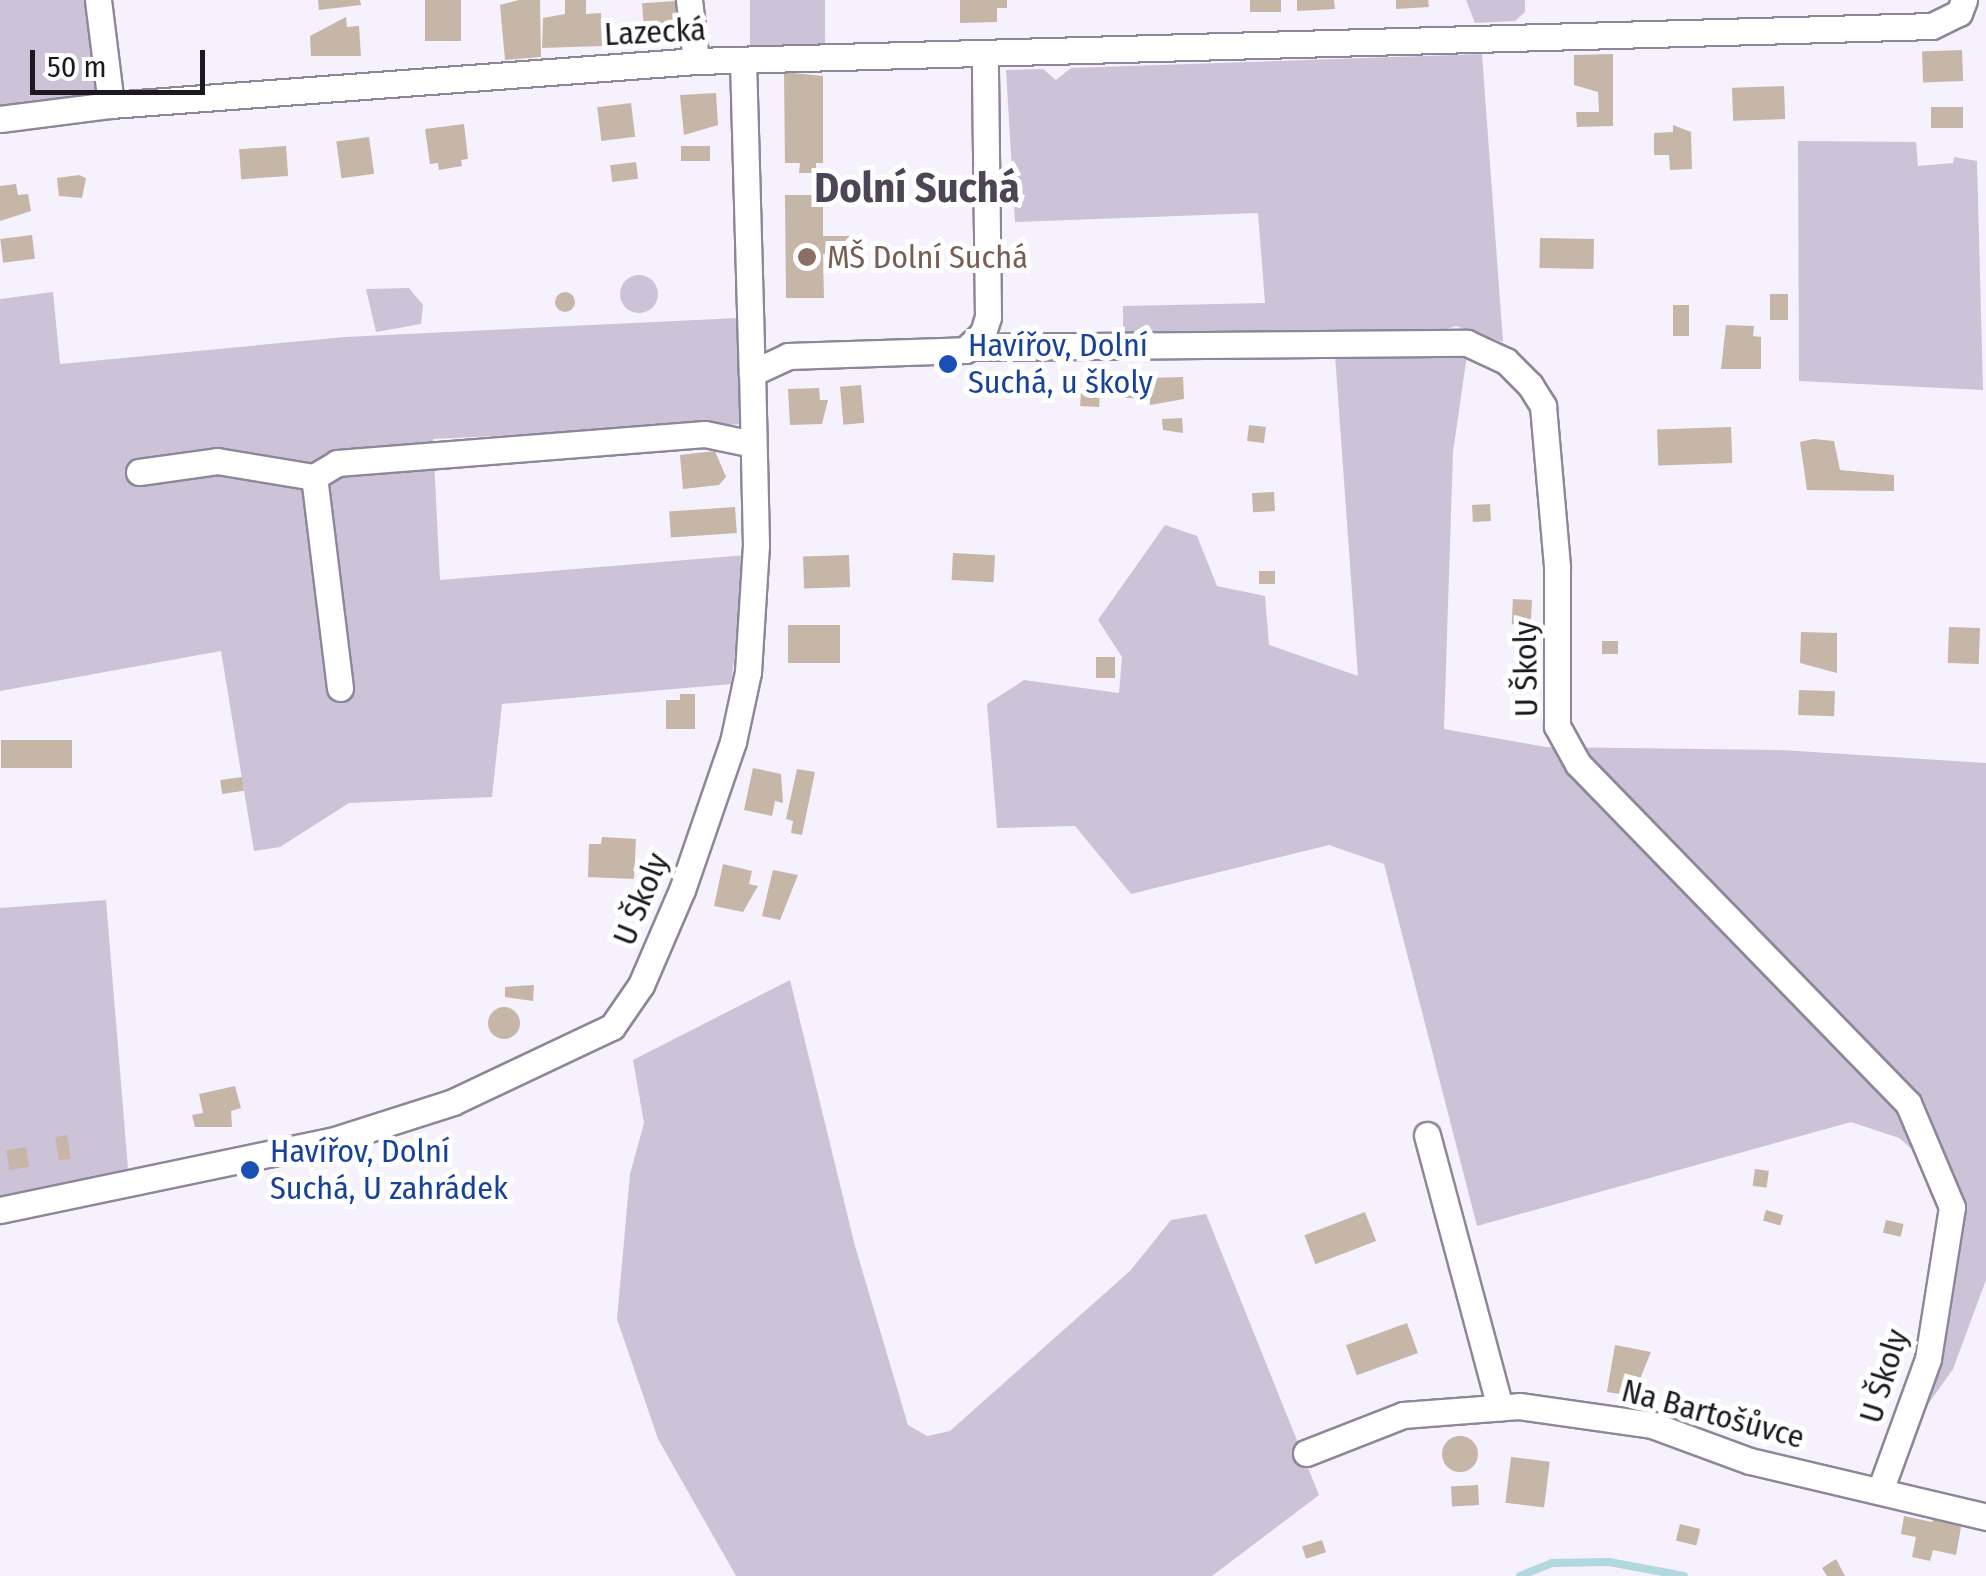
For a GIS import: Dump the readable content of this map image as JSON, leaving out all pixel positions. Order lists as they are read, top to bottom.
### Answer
{
  "streets": {
    "street": ["Lazecká", "U Školy", "Na Bartošůvce"]
  },
  "crossings": [
    ["U Školy", "Na Bartošůvce"]
  ],
  "districts": ["Dolní Suchá"],
  "places": ["MŠ Dolní Suchá", "Havířov, Dolní Suchá, u školy", "Havířov, Dolní Suchá, U zahrádek"],
  "scale_bar": "50 m"
}
